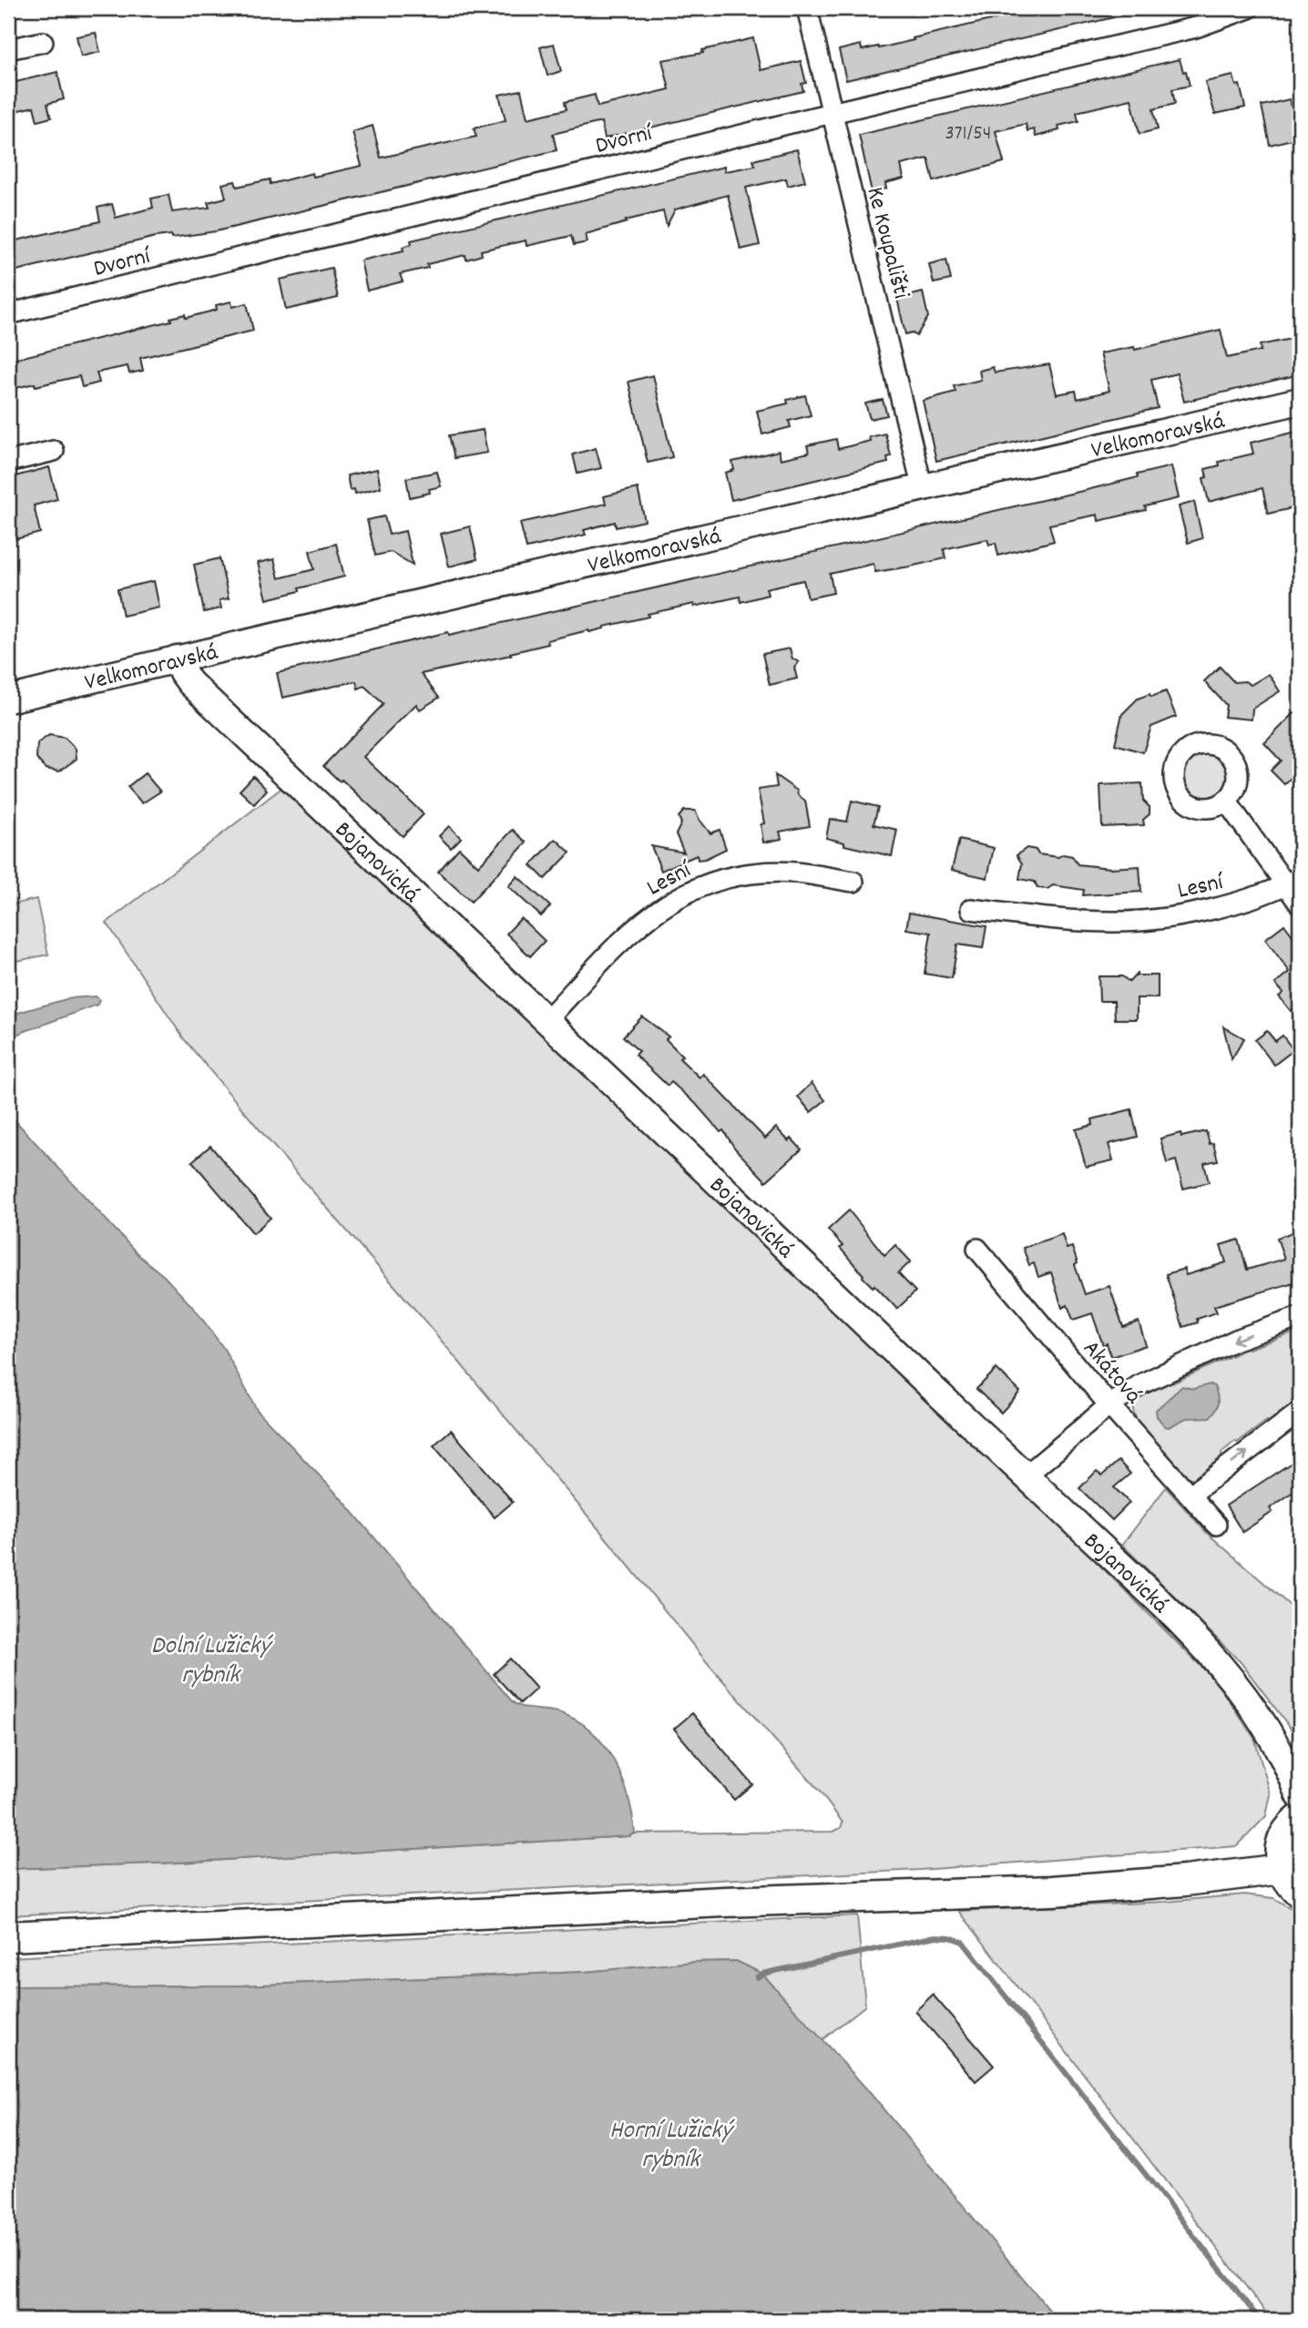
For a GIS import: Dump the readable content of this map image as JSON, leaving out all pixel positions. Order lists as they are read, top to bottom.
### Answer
{
  "streets": {
    "street": [
      "Dvorní",
      "Ke Koupališti",
      "Velkomoravská",
      "Bojanovická",
      "Lesní",
      "Akátová"
    ]
  },
  "crossings": [
    ["Dvorní", "Ke Koupališti"],
    ["Ke Koupališti", "Velkomoravská"],
    ["Velkomoravská", "Bojanovická"],
    ["Bojanovická", "Lesní"]
  ],
  "water": ["Dolní Lužický rybník", "Horní Lužický rybník"],
  "house_numbers": ["371/54"]
}
